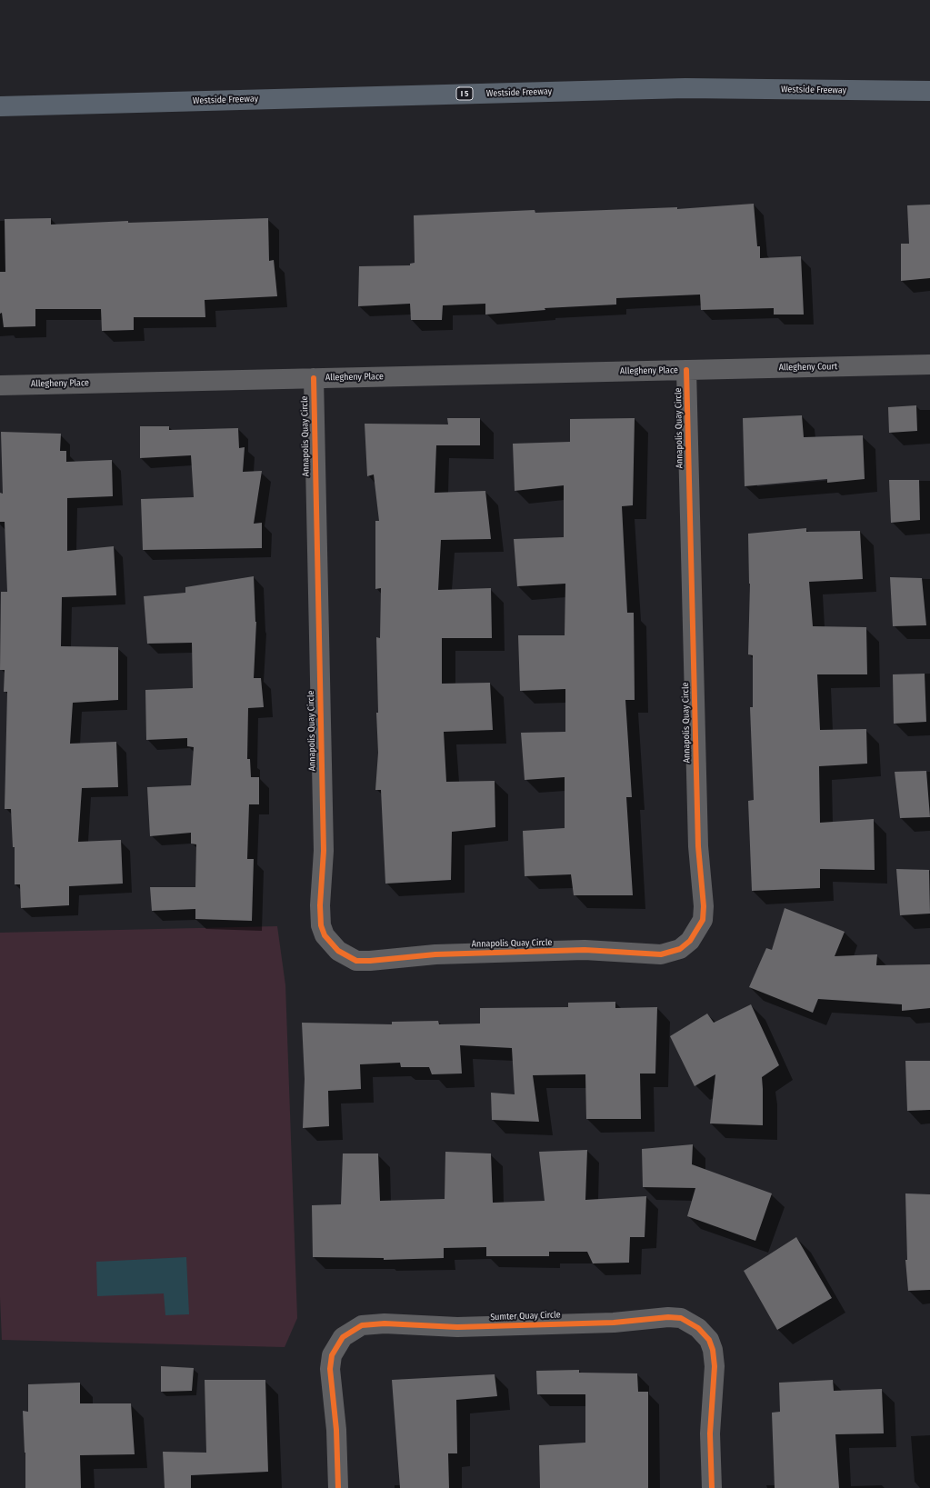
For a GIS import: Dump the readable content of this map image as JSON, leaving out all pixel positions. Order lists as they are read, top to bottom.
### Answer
{
  "streets": {
    "highway": ["Westside Freeway", "I 5"],
    "street": [
      "Allegheny Court",
      "Allegheny Place",
      "Annapolis Quay Circle",
      "Sumter Quay Circle"
    ]
  },
  "crossings": [
    ["Allegheny Court", "Allegheny Place"],
    ["Allegheny Court", "Annapolis Quay Circle"],
    ["Allegheny Place", "Annapolis Quay Circle"]
  ]
}
